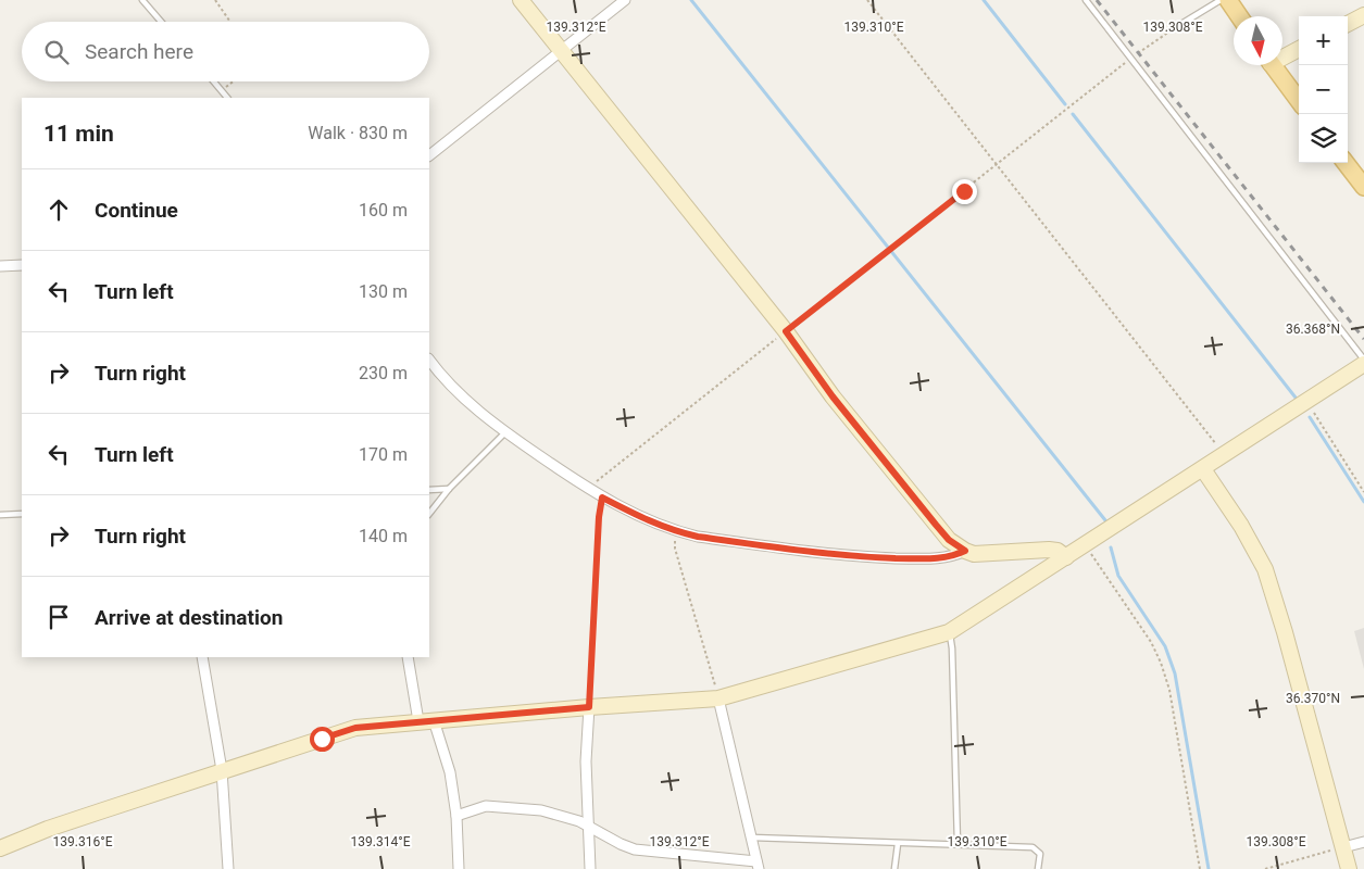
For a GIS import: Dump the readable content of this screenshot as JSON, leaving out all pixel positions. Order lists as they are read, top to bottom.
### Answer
{
  "north": "bottom",
  "page": {
    "map_buttons": ["+", "−"],
    "search": "Search here",
    "heading": ["11 min", "Walk · 830 m"],
    "list": [
      ["Continue", "160 m"],
      ["Turn left", "130 m"],
      ["Turn right", "230 m"],
      ["Turn left", "170 m"],
      ["Turn right", "140 m"],
      "Arrive at destination"
    ]
  },
  "coordinates": [
    "139.312°E",
    "139.310°E",
    "139.308°E",
    "36.368°N",
    "36.370°N",
    "139.316°E",
    "139.314°E"
  ]
}
